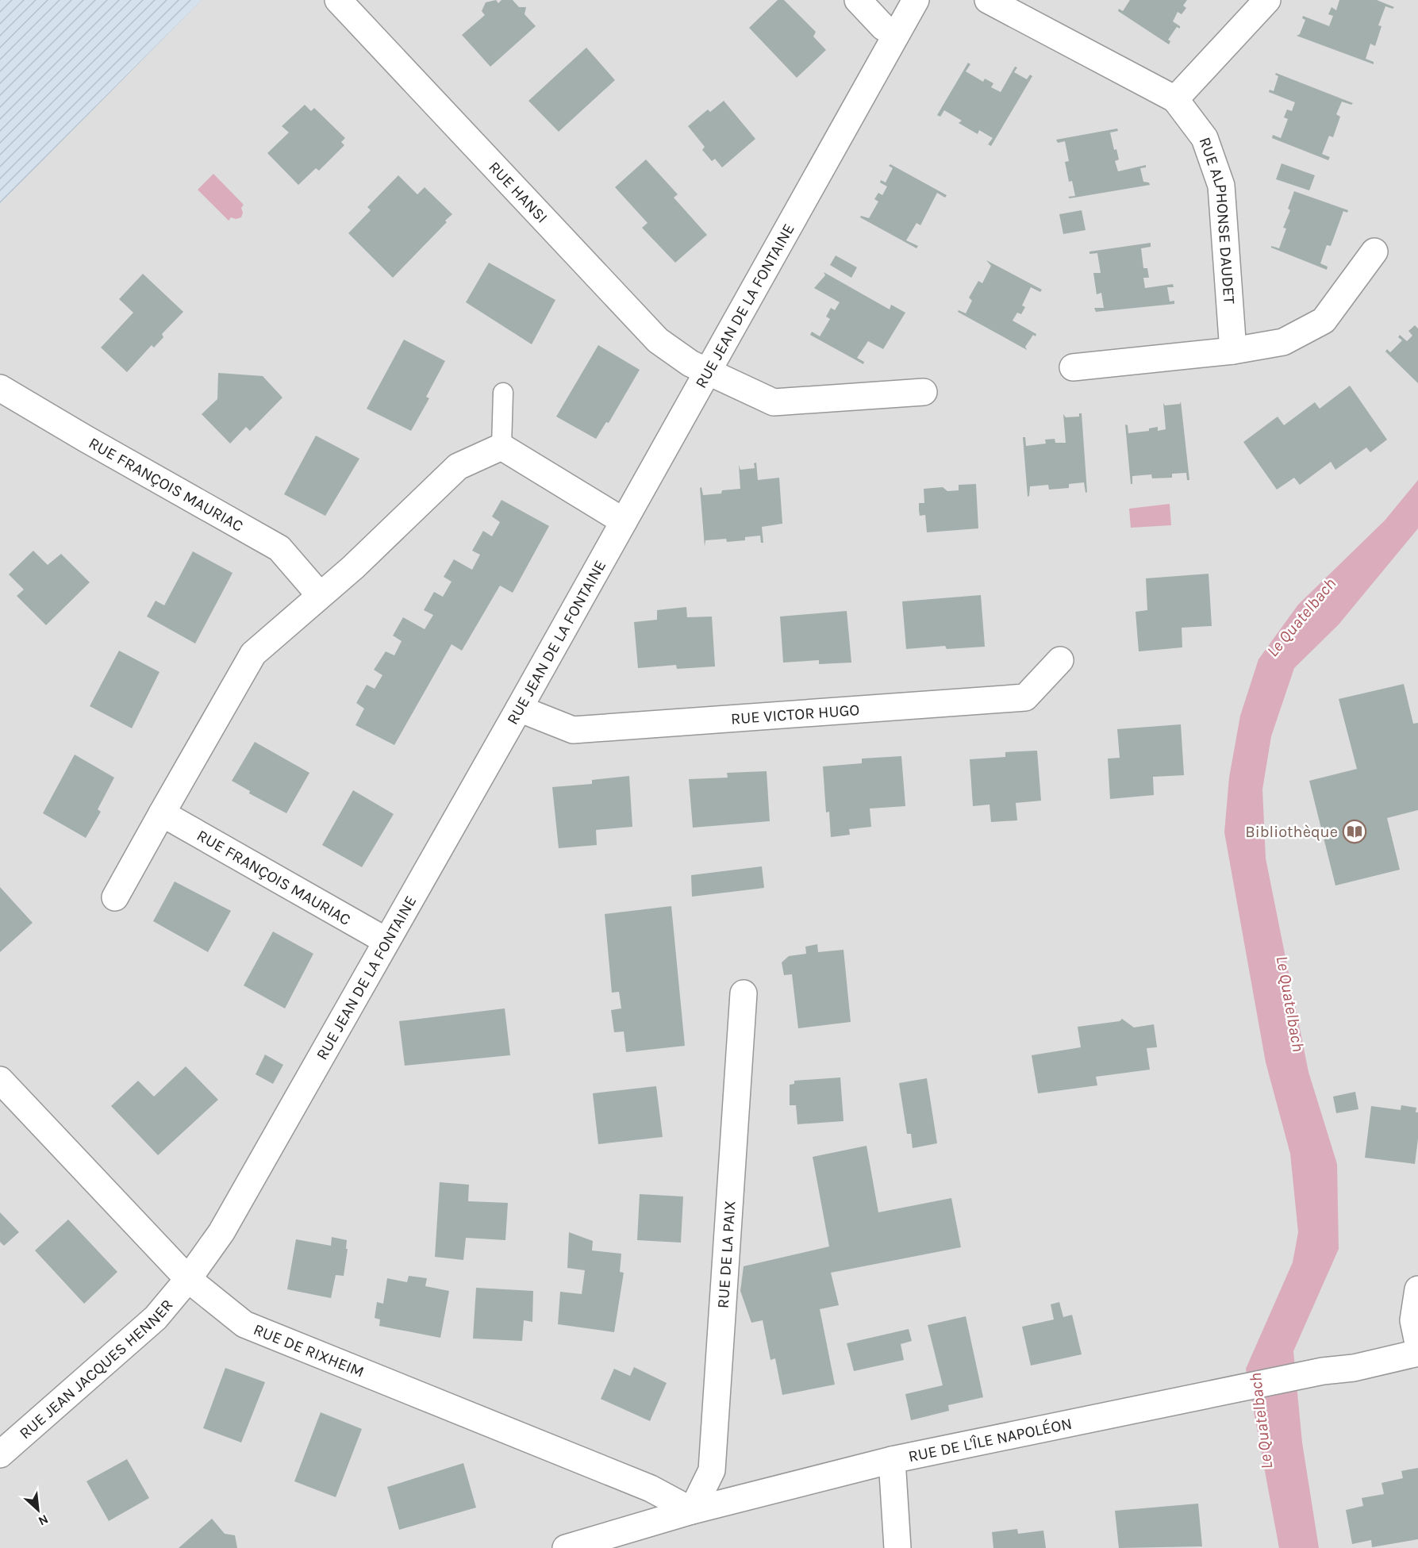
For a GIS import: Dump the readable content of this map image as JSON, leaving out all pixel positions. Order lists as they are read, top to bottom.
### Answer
{
  "streets": {
    "street": [
      "RUE HANSI",
      "RUE ALPHONSE DAUDET",
      "RUE JEAN DE LA FONTAINE",
      "RUE FRANÇOIS MAURIAC",
      "RUE VICTOR HUGO",
      "RUE DE LA PAIX",
      "RUE DE RIXHEIM",
      "RUE JEAN JACQUES HENNER",
      "RUE DE L'ÎLE NAPOLÉON"
    ]
  },
  "crossings": [
    ["RUE HANSI", "RUE JEAN DE LA FONTAINE"],
    ["RUE JEAN DE LA FONTAINE", "RUE FRANÇOIS MAURIAC"],
    ["RUE JEAN DE LA FONTAINE", "RUE VICTOR HUGO"],
    ["RUE JEAN DE LA FONTAINE", "RUE DE RIXHEIM"],
    ["RUE JEAN DE LA FONTAINE", "RUE JEAN JACQUES HENNER"],
    ["RUE DE LA PAIX", "RUE DE RIXHEIM"],
    ["RUE DE LA PAIX", "RUE DE L'ÎLE NAPOLÉON"],
    ["RUE DE RIXHEIM", "RUE JEAN JACQUES HENNER"],
    ["RUE DE RIXHEIM", "RUE DE L'ÎLE NAPOLÉON"]
  ],
  "water": ["Le Quatelbach"],
  "places": {
    "library": ["Bibliothèque"]
  },
  "north": "bottom right"
}
